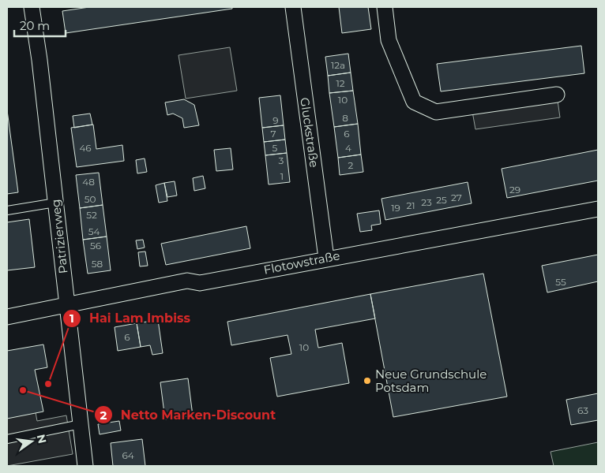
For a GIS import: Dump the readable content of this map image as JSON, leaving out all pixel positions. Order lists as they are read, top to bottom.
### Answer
{
  "streets": {
    "street": ["Gluckstraße", "Patrizierweg", "Flotowstraße"]
  },
  "crossings": [
    ["Gluckstraße", "Flotowstraße"],
    ["Patrizierweg", "Flotowstraße"]
  ],
  "places": ["Neue Grundschule Potsdam", "Hai Lam Imbiss", "Netto Marken-Discount"],
  "house_numbers": [
    "12a",
    "12",
    "10",
    "8",
    "9",
    "7",
    "6",
    "46",
    "5",
    "4",
    "3",
    "2",
    "1",
    "48",
    "29",
    "27",
    "50",
    "25",
    "23",
    "21",
    "19",
    "52",
    "54",
    "56",
    "58",
    "55",
    "6",
    "10",
    "63",
    "64"
  ],
  "scale_bar": "20 m",
  "north": "right"
}
